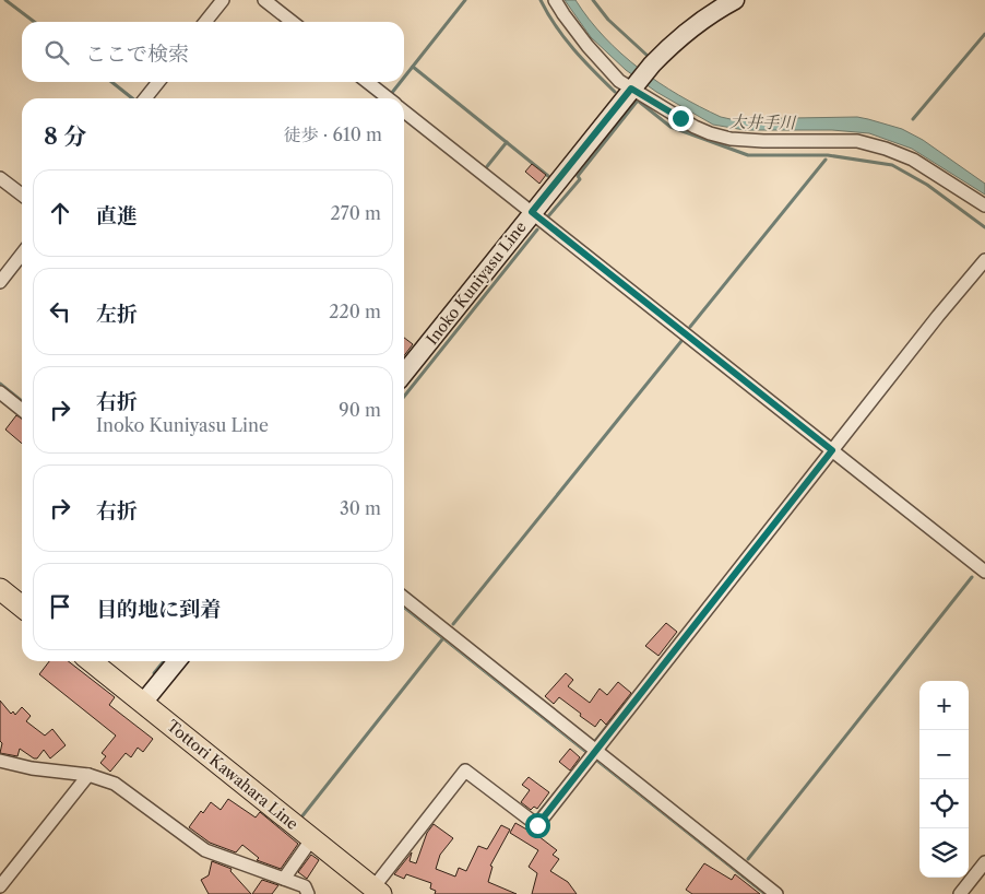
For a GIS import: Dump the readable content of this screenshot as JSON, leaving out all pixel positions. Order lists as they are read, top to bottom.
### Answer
{
  "streets": {
    "main road": ["Inoko Kuniyasu Line", "Tottori Kawahara Line"]
  },
  "water": ["大井手川"],
  "page": {
    "search": "ここで検索",
    "heading": ["8 分", "徒歩 · 610 m"],
    "list": [
      ["直進", "270 m"],
      ["左折", "220 m"],
      ["右折", "Inoko Kuniyasu Line", "90 m"],
      ["右折", "30 m"],
      "目的地に到着"
    ],
    "map_buttons": ["+", "−"]
  }
}
